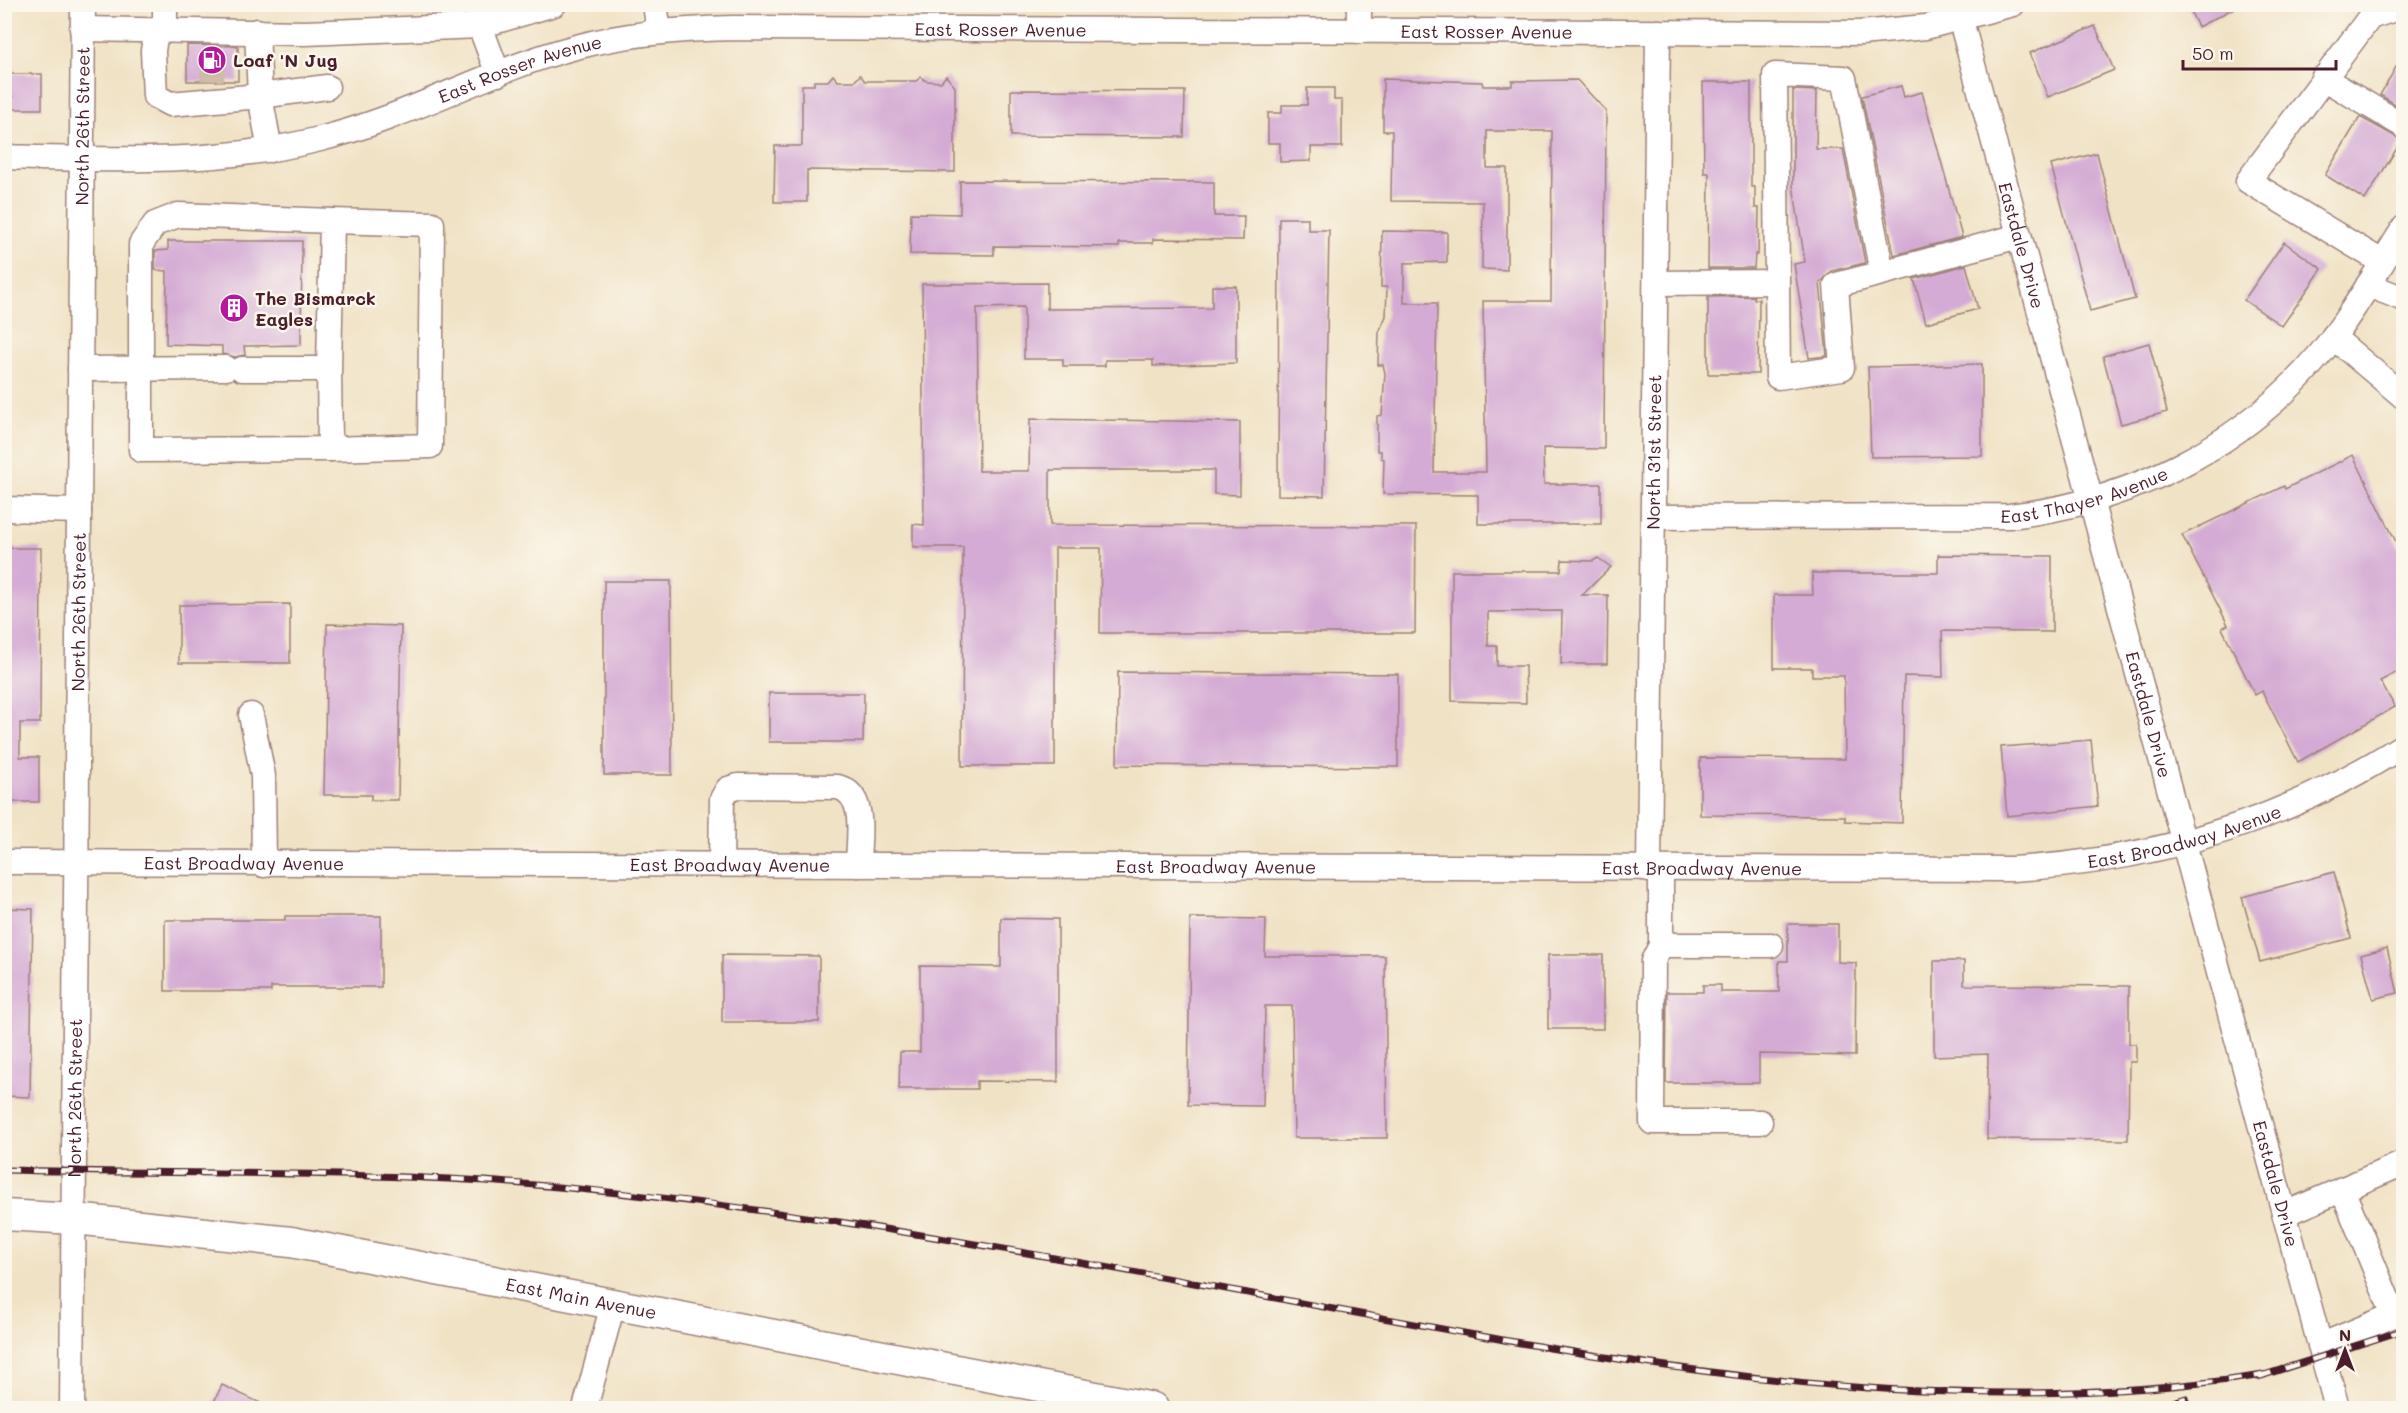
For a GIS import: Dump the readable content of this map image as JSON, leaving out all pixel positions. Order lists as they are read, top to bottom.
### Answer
{
  "streets": {
    "main road": ["East Main Avenue"],
    "street": [
      "East Rosser Avenue",
      "North 26th Street",
      "Eastdale Drive",
      "North 31st Street",
      "East Thayer Avenue",
      "East Broadway Avenue"
    ]
  },
  "crossings": [
    ["East Rosser Avenue", "North 26th Street"],
    ["East Rosser Avenue", "Eastdale Drive"],
    ["East Rosser Avenue", "North 31st Street"],
    ["North 26th Street", "East Broadway Avenue"],
    ["North 26th Street", "East Main Avenue"],
    ["Eastdale Drive", "East Thayer Avenue"],
    ["Eastdale Drive", "East Broadway Avenue"],
    ["North 31st Street", "East Thayer Avenue"],
    ["North 31st Street", "East Broadway Avenue"]
  ],
  "places": {
    "fuel station": ["Loaf 'N Jug"],
    "building": ["The Bismarck Eagles"]
  },
  "scale_bar": "50 m",
  "north": "top"
}
